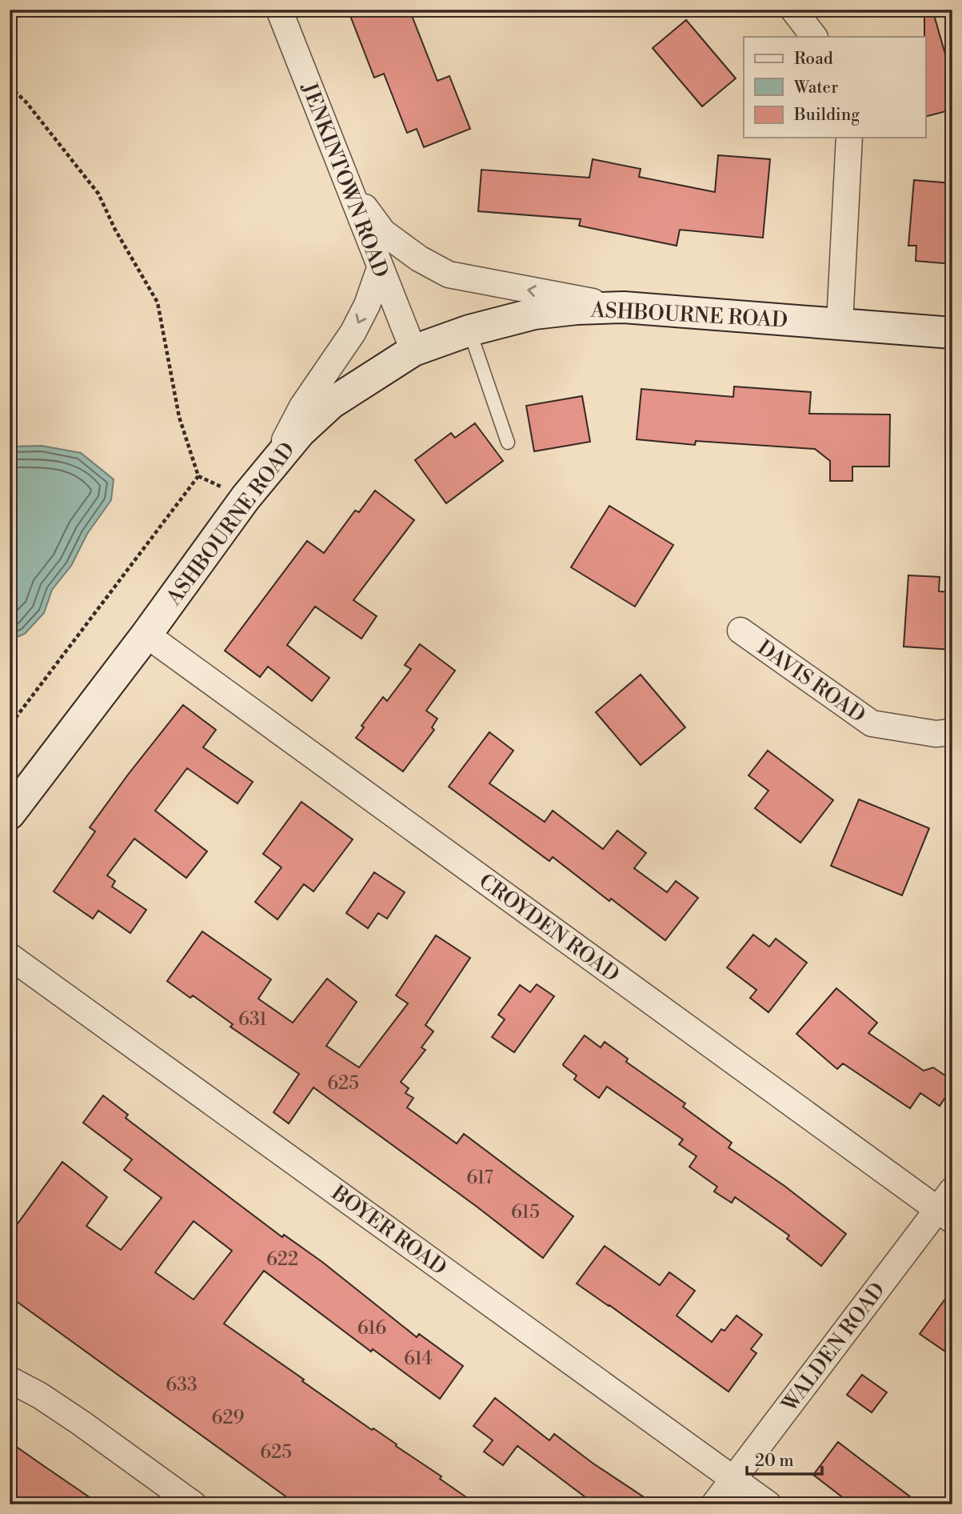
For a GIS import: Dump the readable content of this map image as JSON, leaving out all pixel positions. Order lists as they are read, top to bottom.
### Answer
{
  "streets": {
    "street": [
      "JENKINTOWN ROAD",
      "ASHBOURNE ROAD",
      "DAVIS ROAD",
      "CROYDEN ROAD",
      "BOYER ROAD",
      "WALDEN ROAD"
    ]
  },
  "crossings": [
    ["JENKINTOWN ROAD", "ASHBOURNE ROAD"],
    ["ASHBOURNE ROAD", "CROYDEN ROAD"],
    ["CROYDEN ROAD", "WALDEN ROAD"],
    ["BOYER ROAD", "WALDEN ROAD"]
  ],
  "house_numbers": [
    "631",
    "625",
    "617",
    "615",
    "622",
    "616",
    "614",
    "633",
    "629",
    "625"
  ],
  "legend": ["Road", "Water", "Building"],
  "scale_bar": "20 m"
}
